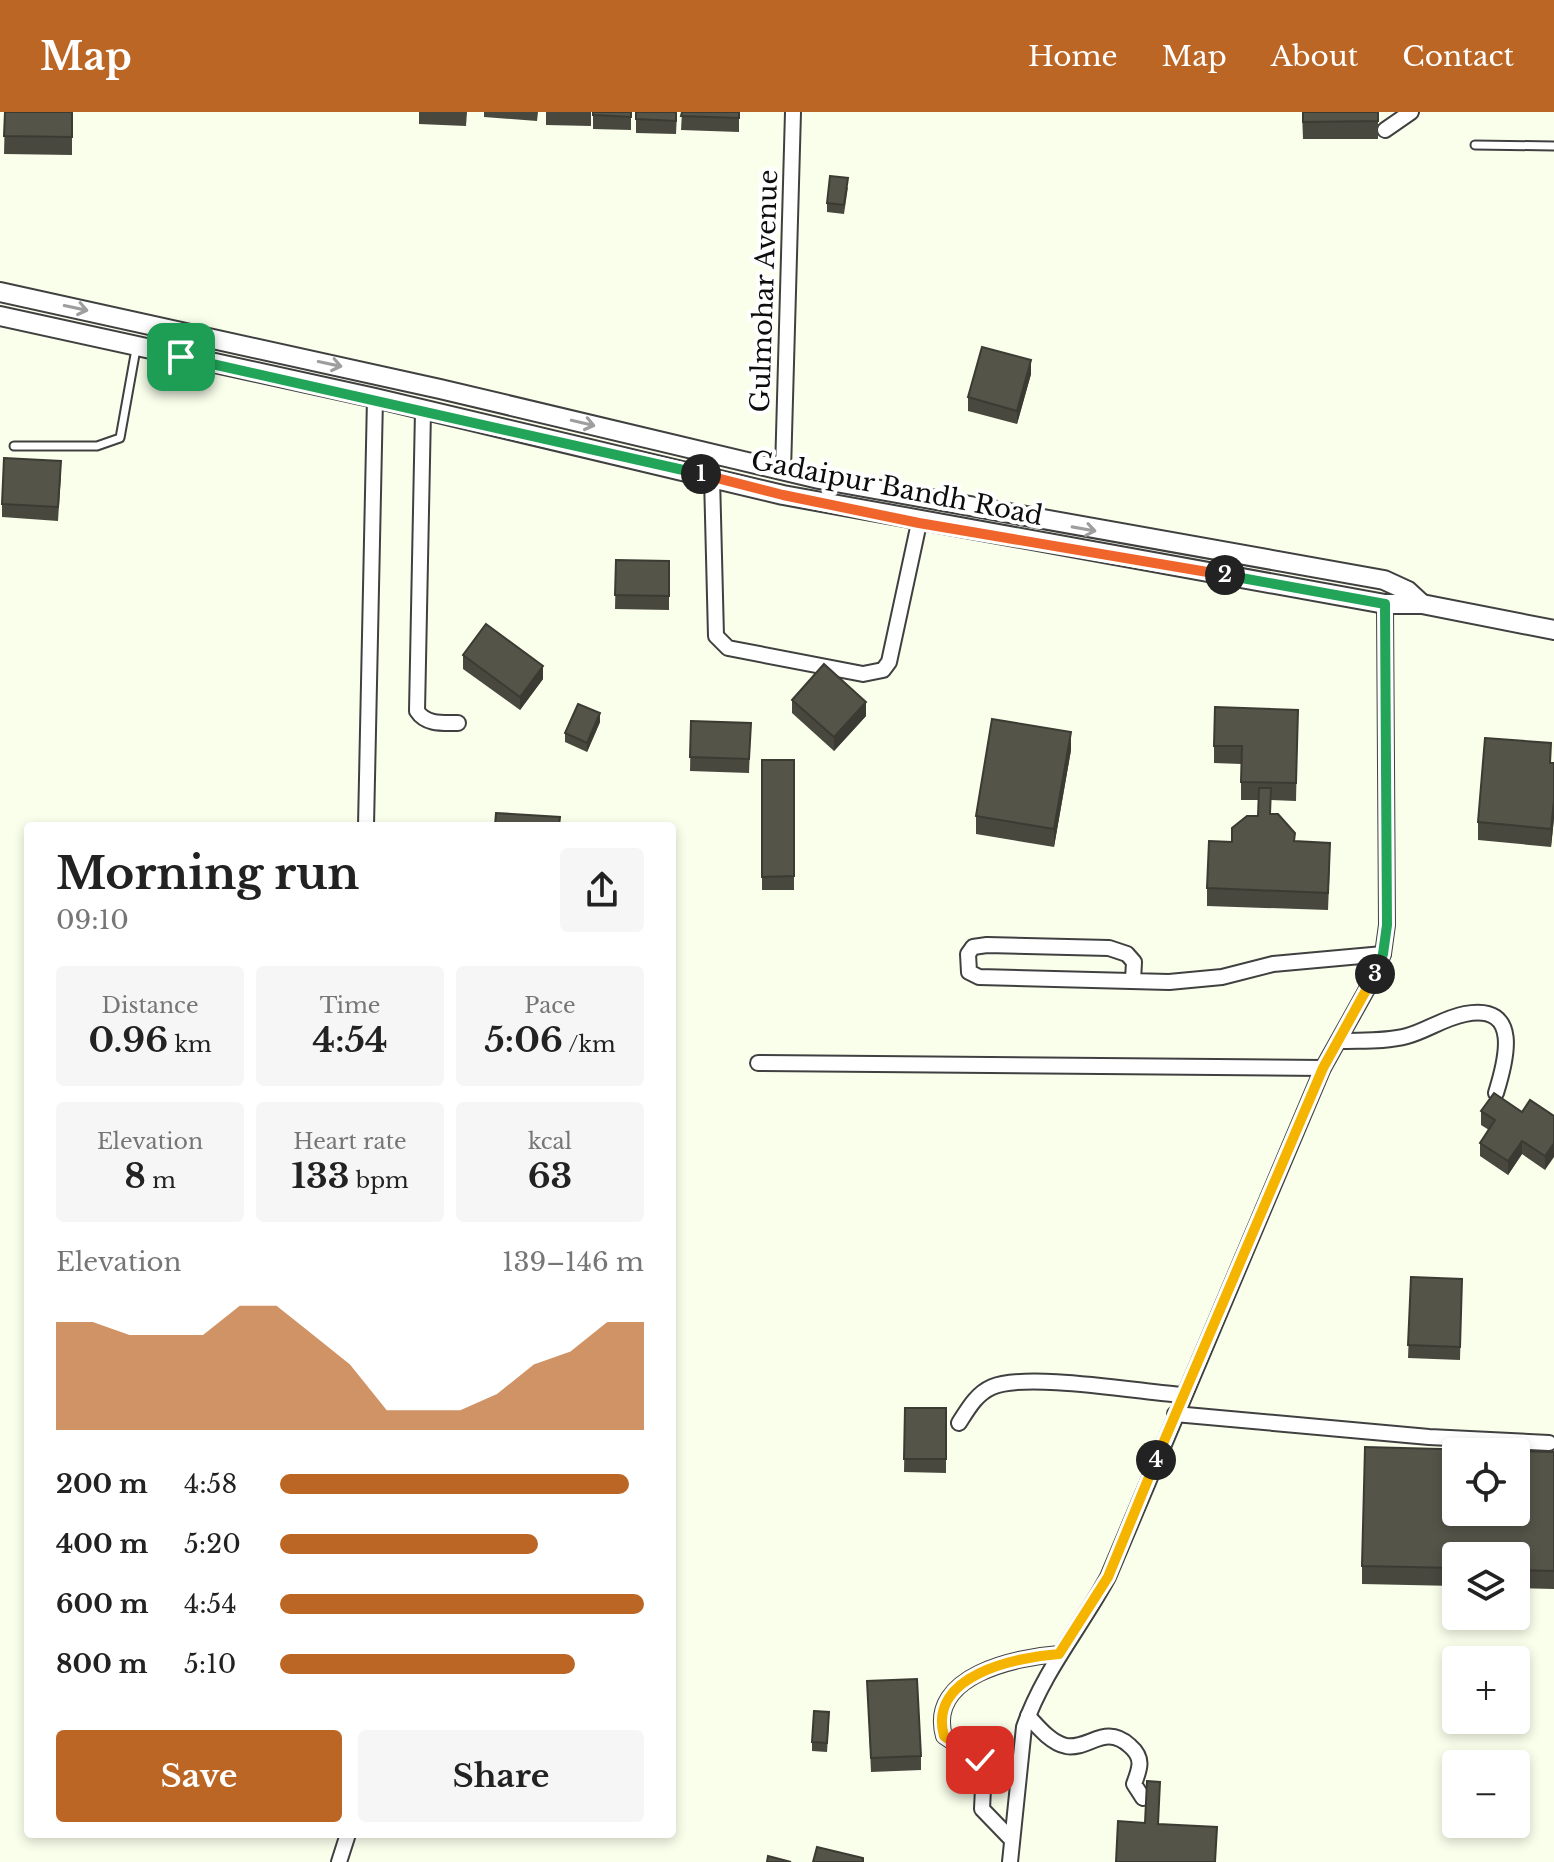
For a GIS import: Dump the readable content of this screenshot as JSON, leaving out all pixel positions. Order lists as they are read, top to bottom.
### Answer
{
  "streets": {
    "street": ["Gulmohar Avenue", "Gadaipur Bandh Road"]
  },
  "page": {
    "header": "Map",
    "nav": [
      "Home",
      "Map",
      "About",
      "Contact"
    ],
    "pins": [
      "1",
      "2",
      "3",
      "4"
    ],
    "heading": ["Morning run", "09:10"],
    "stats": [
      ["Distance", "0.96 km"],
      ["Time", "4:54"],
      ["Pace", "5:06 /km"],
      ["Elevation", "8 m"],
      ["Heart rate", "133 bpm"],
      ["kcal", "63"]
    ],
    "chart": ["Elevation", "139–146 m"],
    "map_buttons": ["+", "−"],
    "list": [
      {
        "name": "200 m",
        "note": "4:58"
      },
      {
        "name": "400 m",
        "note": "5:20"
      },
      {
        "name": "600 m",
        "note": "4:54"
      },
      {
        "name": "800 m",
        "note": "5:10"
      }
    ],
    "buttons": ["Save", "Share"]
  }
}
